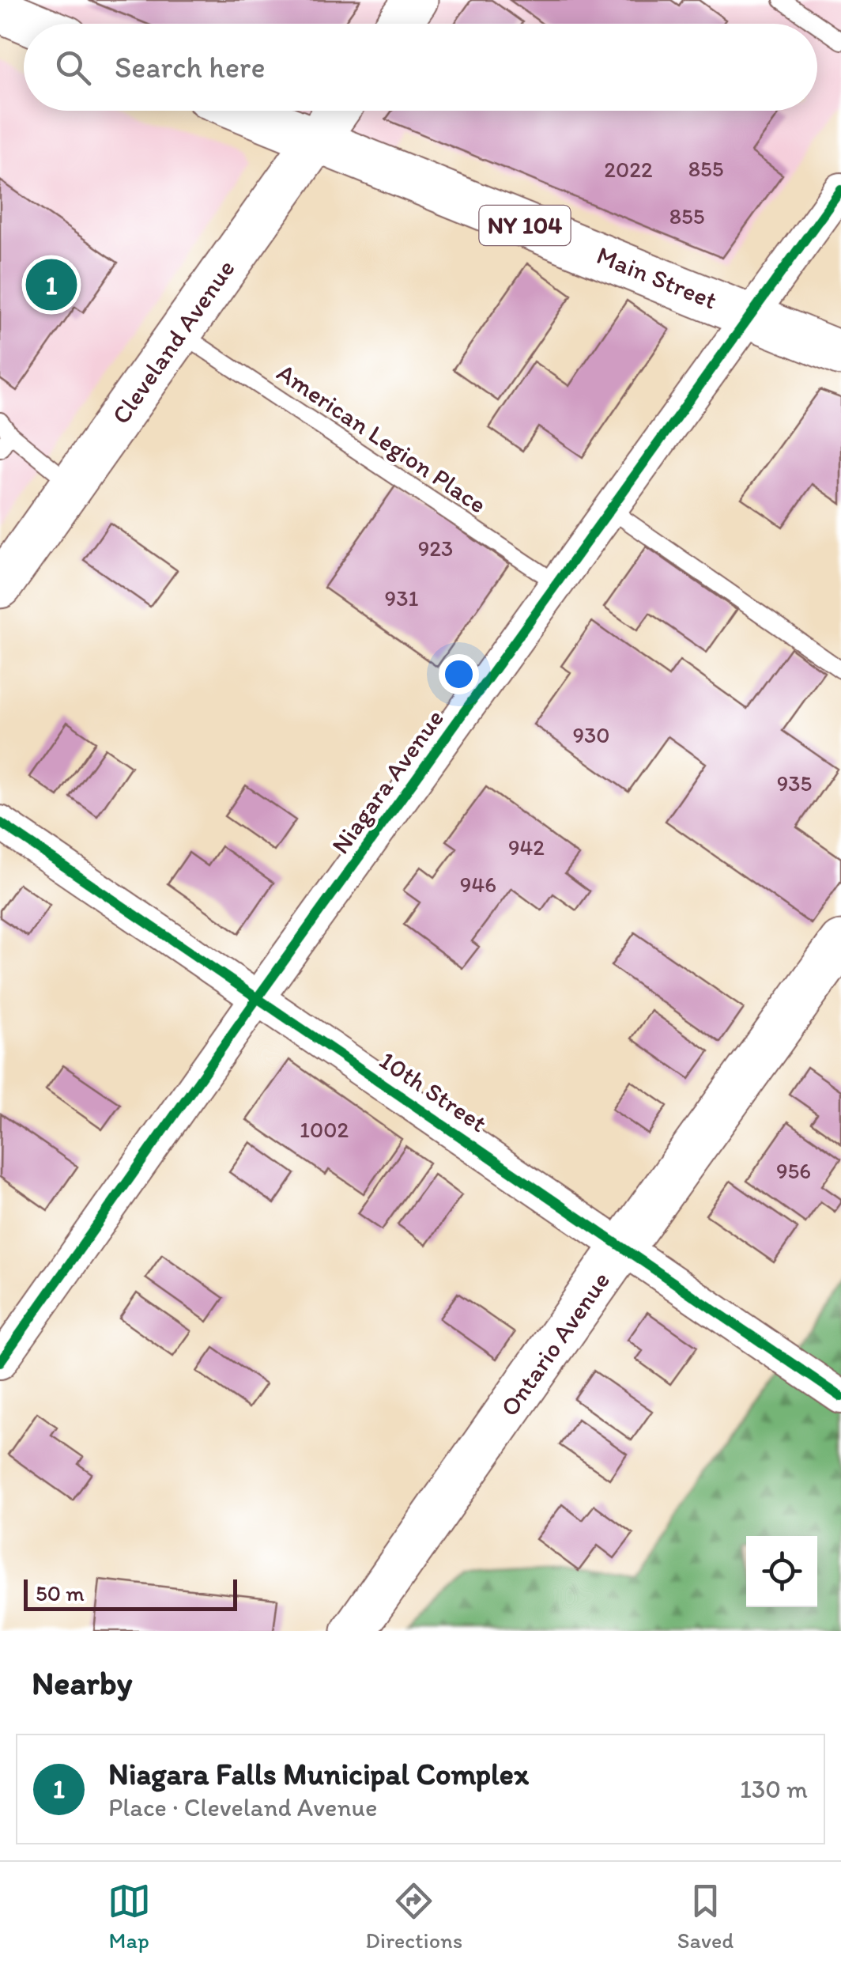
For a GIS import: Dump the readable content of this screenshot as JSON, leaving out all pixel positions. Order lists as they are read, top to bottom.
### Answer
{
  "streets": {
    "main road": [
      "NY 104",
      "Main Street",
      "Cleveland Avenue",
      "Ontario Avenue"
    ],
    "street": ["Niagara Avenue", "10th Street"],
    "lane": ["American Legion Place"]
  },
  "crossings": [
    ["Main Street", "Cleveland Avenue"],
    ["Main Street", "Niagara Avenue"],
    ["Cleveland Avenue", "American Legion Place"],
    ["American Legion Place", "Niagara Avenue"],
    ["Niagara Avenue", "10th Street"],
    ["10th Street", "Ontario Avenue"]
  ],
  "house_numbers": [
    "855",
    "2022",
    "855",
    "923",
    "931",
    "930",
    "935",
    "942",
    "946",
    "1002",
    "956"
  ],
  "scale_bar": "50 m",
  "page": {
    "search": "Search here",
    "pins": "1",
    "scale": "50 m",
    "heading": "Nearby",
    "list": [
      {
        "mark": "1",
        "name": "Niagara Falls Municipal Complex",
        "note": "Place · Cleveland Avenue",
        "value": "130 m"
      }
    ],
    "nav": ["Map", "Directions", "Saved"]
  }
}
